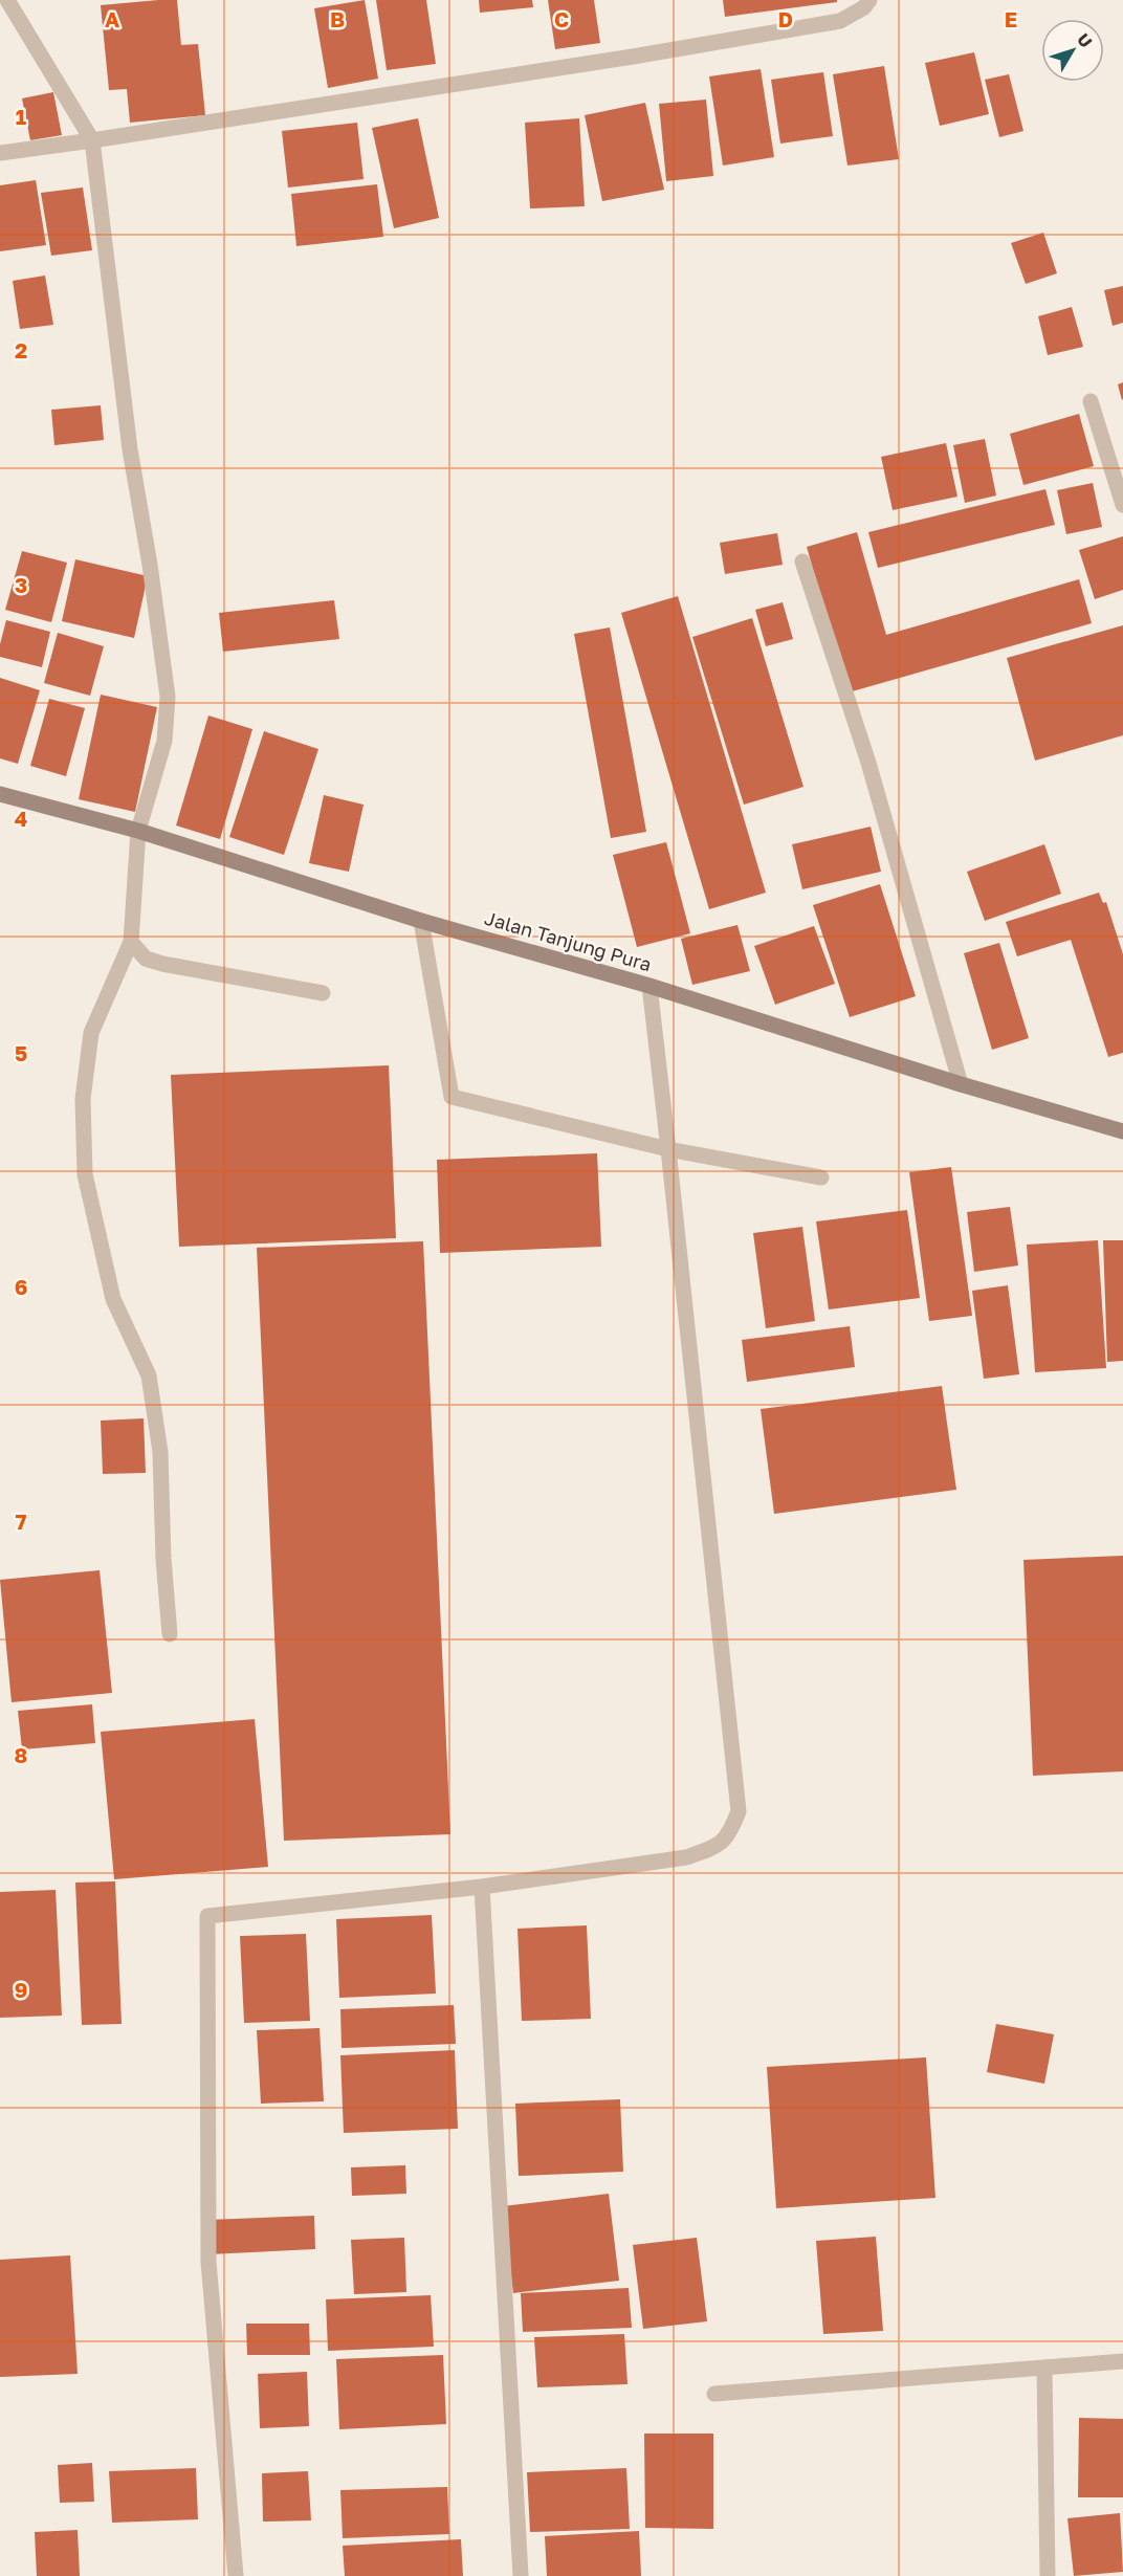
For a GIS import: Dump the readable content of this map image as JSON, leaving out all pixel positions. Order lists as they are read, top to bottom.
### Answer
{
  "streets": {
    "street": ["Jalan Tanjung Pura"]
  },
  "north": "top right",
  "grid": {
    "columns": [
      "A",
      "B",
      "C",
      "D",
      "E"
    ],
    "rows": [
      "1",
      "2",
      "3",
      "4",
      "5",
      "6",
      "7",
      "8",
      "9"
    ]
  }
}
